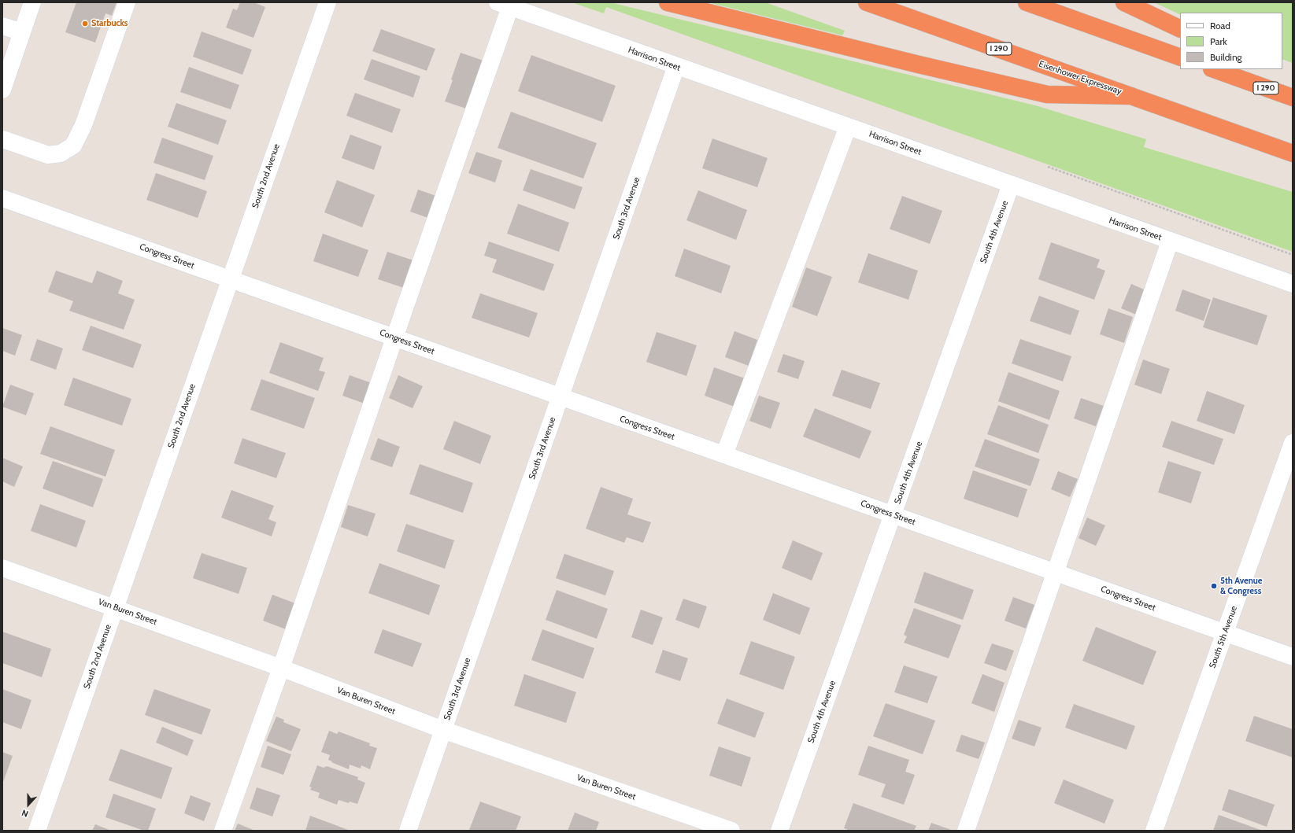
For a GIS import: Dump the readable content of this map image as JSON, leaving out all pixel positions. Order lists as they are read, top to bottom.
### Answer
{
  "streets": {
    "highway": ["I 290", "Eisenhower Expressway"],
    "street": [
      "Harrison Street",
      "South 2nd Avenue",
      "South 3rd Avenue",
      "South 4th Avenue",
      "Congress Street",
      "Van Buren Street",
      "South 5th Avenue"
    ]
  },
  "crossings": [
    ["Harrison Street", "South 3rd Avenue"],
    ["Harrison Street", "South 4th Avenue"],
    ["South 2nd Avenue", "Congress Street"],
    ["South 2nd Avenue", "Van Buren Street"],
    ["South 3rd Avenue", "Congress Street"],
    ["South 3rd Avenue", "Van Buren Street"],
    ["South 4th Avenue", "Congress Street"],
    ["Congress Street", "South 5th Avenue"]
  ],
  "places": ["Starbucks", "5th Avenue & Congress"],
  "legend": ["Road", "Park", "Building"],
  "north": "bottom"
}
